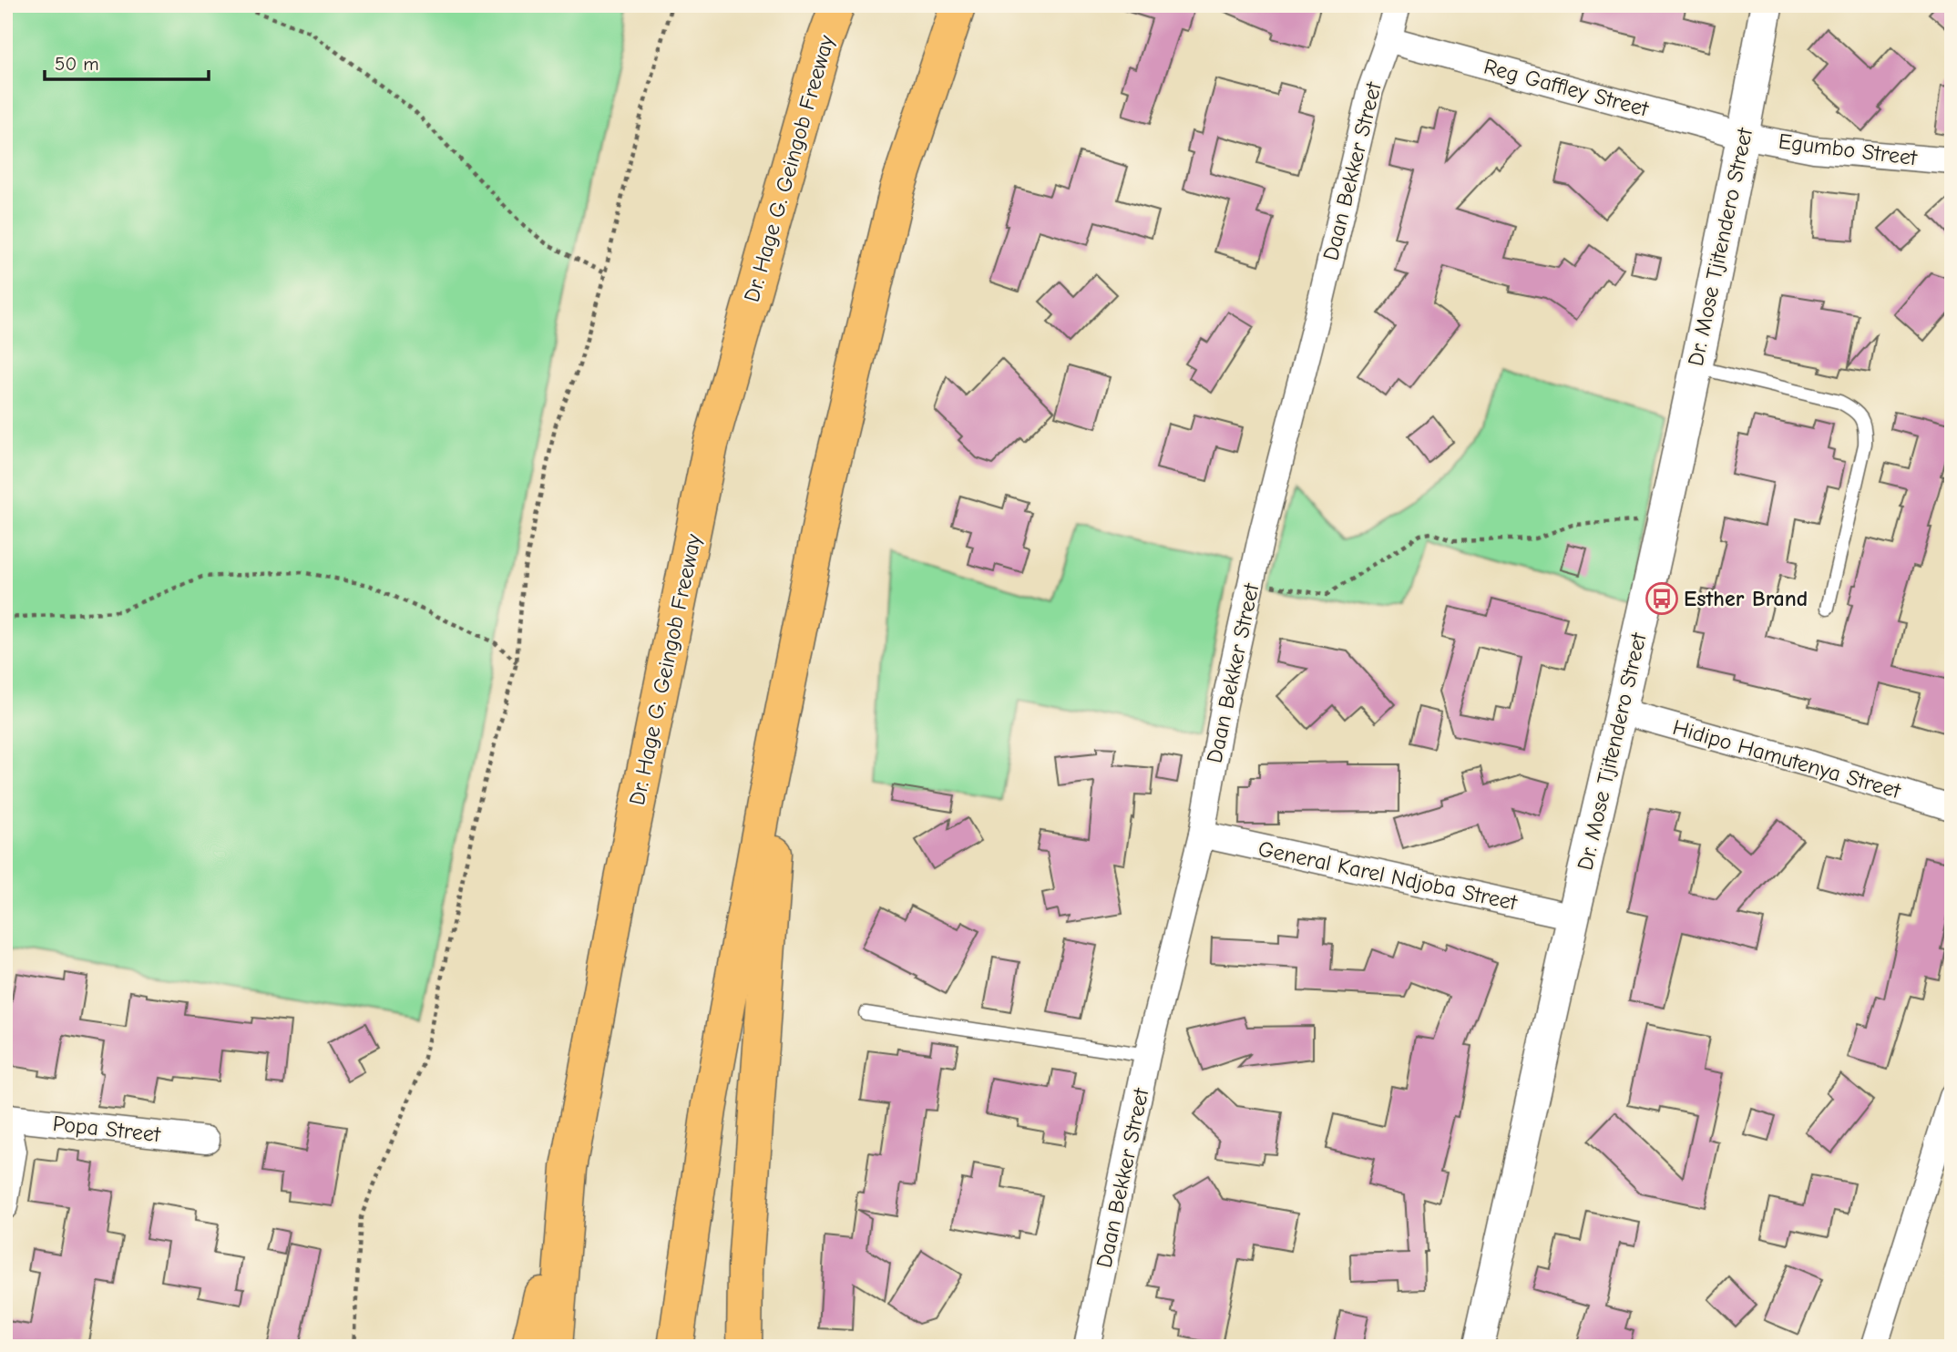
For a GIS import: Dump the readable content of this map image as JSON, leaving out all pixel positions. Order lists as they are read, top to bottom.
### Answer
{
  "streets": {
    "highway": ["Dr. Hage G. Geingob Freeway"],
    "street": [
      "Reg Gaffley Street",
      "Egumbo Street",
      "Daan Bekker Street",
      "Dr. Mose Tjitendero Street",
      "Hidipo Hamutenya Street",
      "General Karel Ndjoba Street",
      "Popa Street"
    ]
  },
  "crossings": [
    ["Reg Gaffley Street", "Egumbo Street"],
    ["Reg Gaffley Street", "Daan Bekker Street"],
    ["Reg Gaffley Street", "Dr. Mose Tjitendero Street"],
    ["Egumbo Street", "Dr. Mose Tjitendero Street"],
    ["Daan Bekker Street", "General Karel Ndjoba Street"],
    ["Dr. Mose Tjitendero Street", "Hidipo Hamutenya Street"],
    ["Dr. Mose Tjitendero Street", "General Karel Ndjoba Street"]
  ],
  "places": {
    "bus stop": ["Esther Brand"]
  },
  "scale_bar": "50 m"
}
